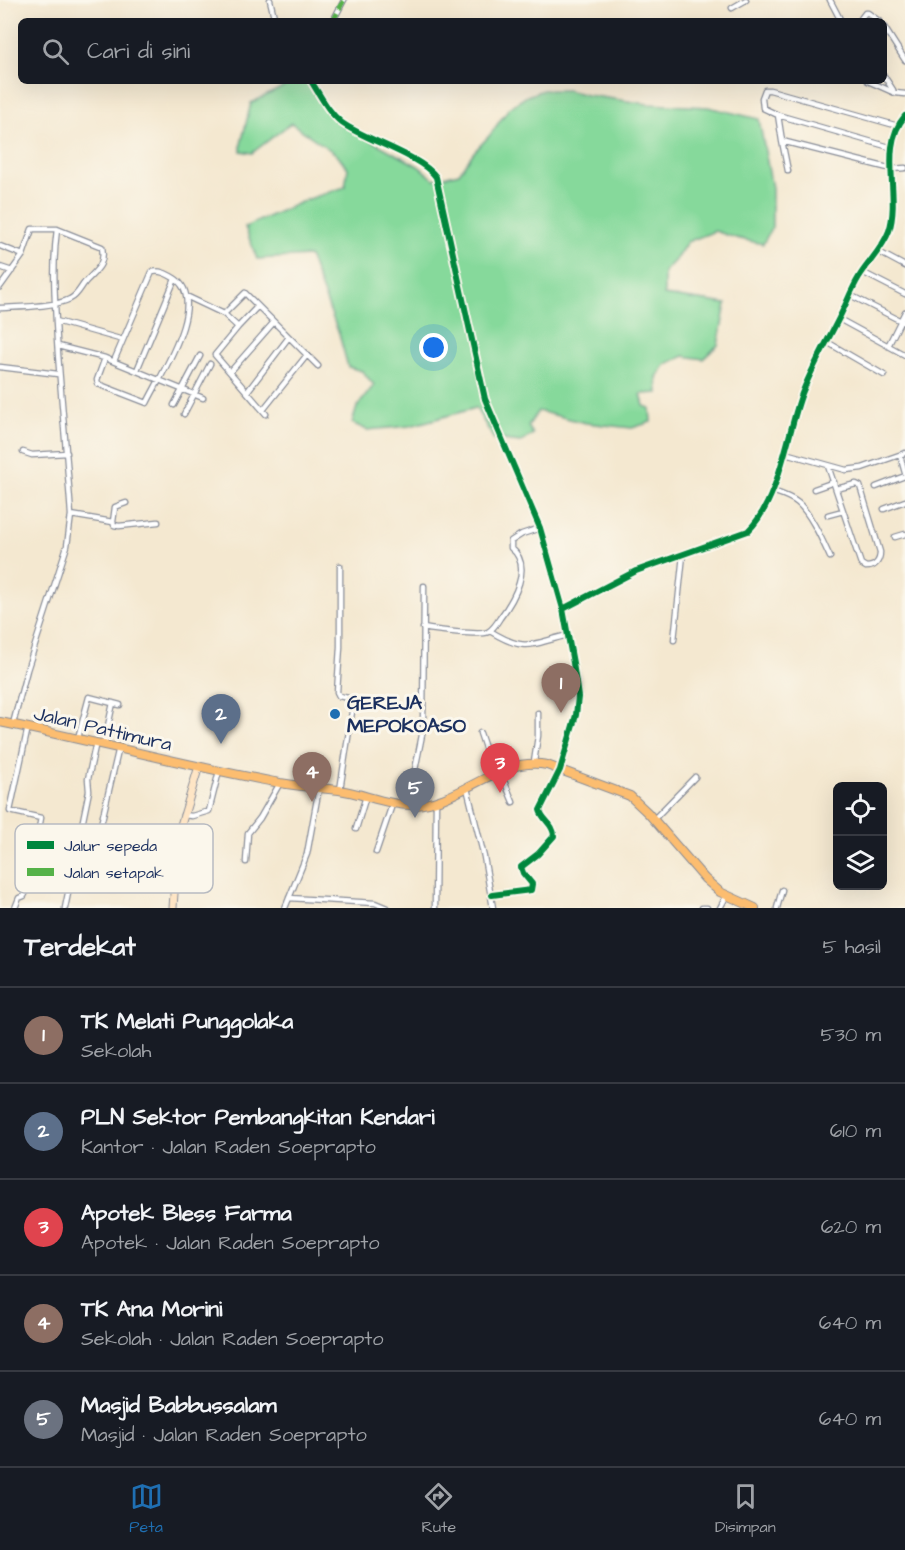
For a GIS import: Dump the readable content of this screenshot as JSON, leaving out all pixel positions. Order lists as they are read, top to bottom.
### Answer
{
  "streets": {
    "highway": ["Jalan Pattimura"]
  },
  "places": ["GEREJA MEPOKOASO"],
  "legend": ["Jalur sepeda", "Jalan setapak"],
  "page": {
    "search": "Cari di sini",
    "pins": [
      "1",
      "2",
      "3",
      "4",
      "5"
    ],
    "heading": ["Terdekat", "5 hasil"],
    "list": [
      {
        "mark": "1",
        "name": "TK Melati Punggolaka",
        "note": "Sekolah",
        "value": "530 m"
      },
      {
        "mark": "2",
        "name": "PLN Sektor Pembangkitan Kendari",
        "note": "Kantor · Jalan Raden Soeprapto",
        "value": "610 m"
      },
      {
        "mark": "3",
        "name": "Apotek Bless Farma",
        "note": "Apotek · Jalan Raden Soeprapto",
        "value": "620 m"
      },
      {
        "mark": "4",
        "name": "TK Ana Morini",
        "note": "Sekolah · Jalan Raden Soeprapto",
        "value": "640 m"
      },
      {
        "mark": "5",
        "name": "Masjid Babbussalam",
        "note": "Masjid · Jalan Raden Soeprapto",
        "value": "640 m"
      }
    ],
    "nav": ["Peta", "Rute", "Disimpan"]
  }
}
